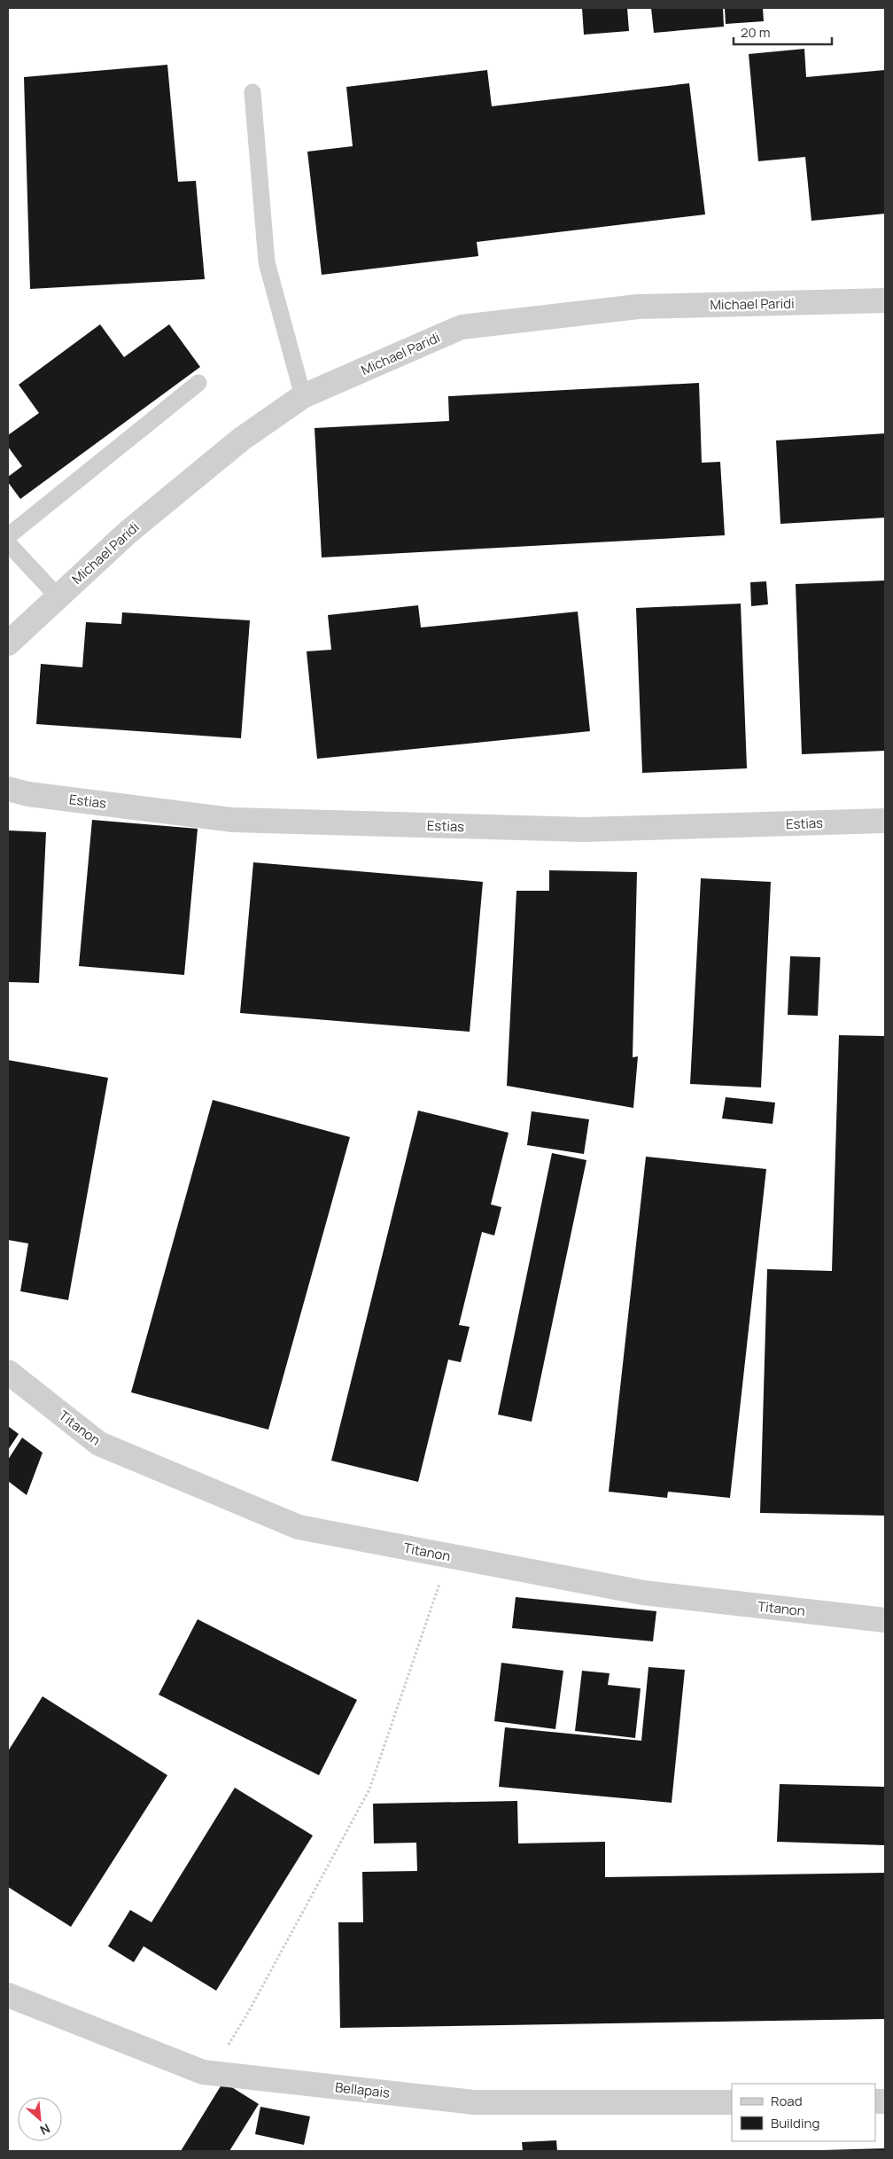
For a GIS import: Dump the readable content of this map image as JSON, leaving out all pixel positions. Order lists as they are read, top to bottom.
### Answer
{
  "streets": {
    "street": [
      "Michael Paridi",
      "Estias",
      "Titanon",
      "Bellapais"
    ]
  },
  "legend": ["Road", "Building"],
  "scale_bar": "20 m",
  "north": "bottom right"
}
